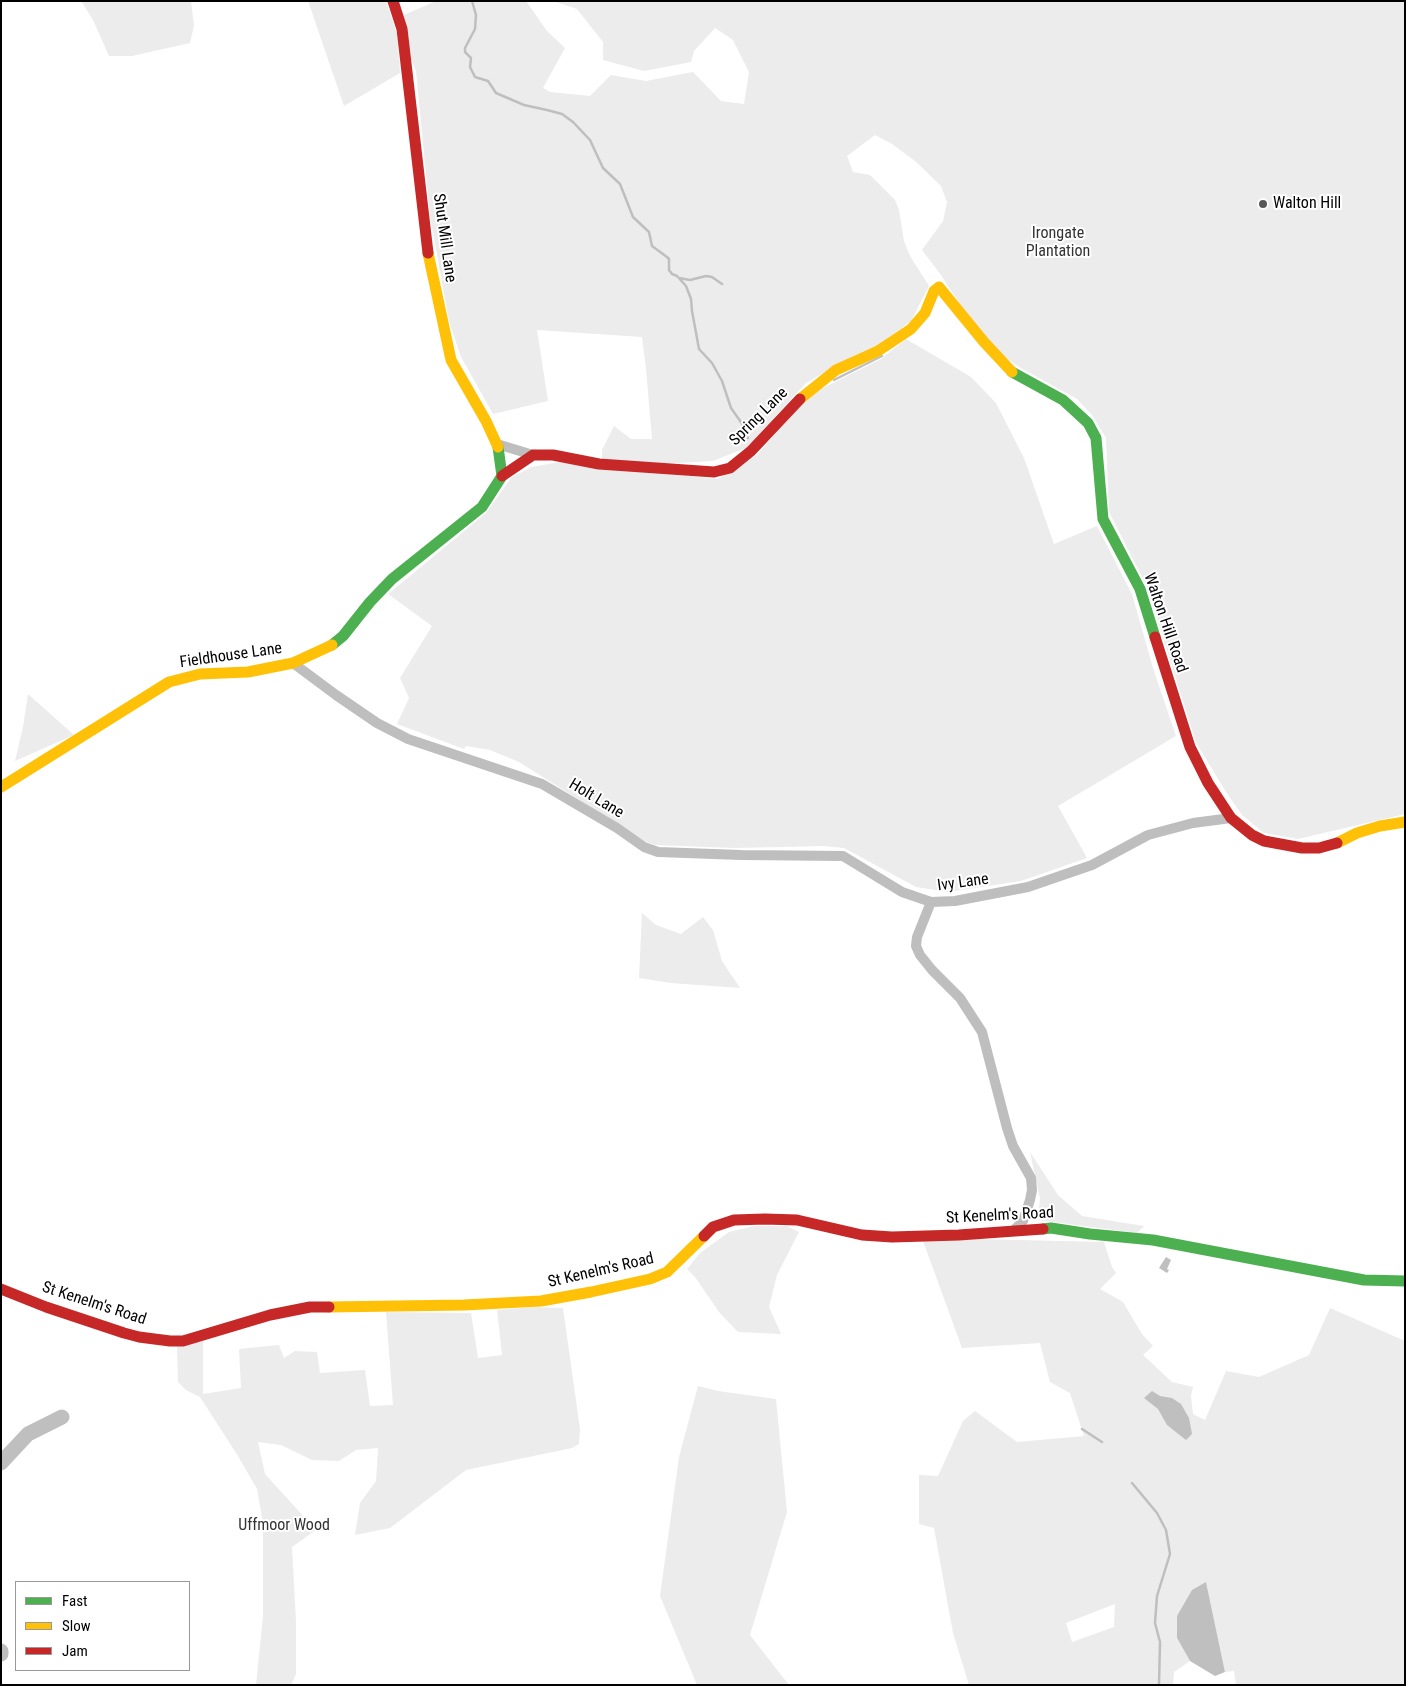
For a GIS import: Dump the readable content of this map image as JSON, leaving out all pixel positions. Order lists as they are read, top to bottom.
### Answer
{
  "streets": {
    "street": [
      "Shut Mill Lane",
      "Spring Lane",
      "Walton Hill Road",
      "Fieldhouse Lane",
      "Holt Lane",
      "Ivy Lane",
      "St Kenelm's Road"
    ]
  },
  "crossings": [
    ["Shut Mill Lane", "Spring Lane"],
    ["Shut Mill Lane", "Fieldhouse Lane"],
    ["Spring Lane", "Walton Hill Road"],
    ["Walton Hill Road", "Ivy Lane"],
    ["Fieldhouse Lane", "Holt Lane"],
    ["Holt Lane", "Ivy Lane"],
    ["Ivy Lane", "St Kenelm's Road"]
  ],
  "parks": ["Irongate Plantation", "Uffmoor Wood"],
  "places": ["Walton Hill"],
  "legend": ["Fast", "Slow", "Jam"]
}
